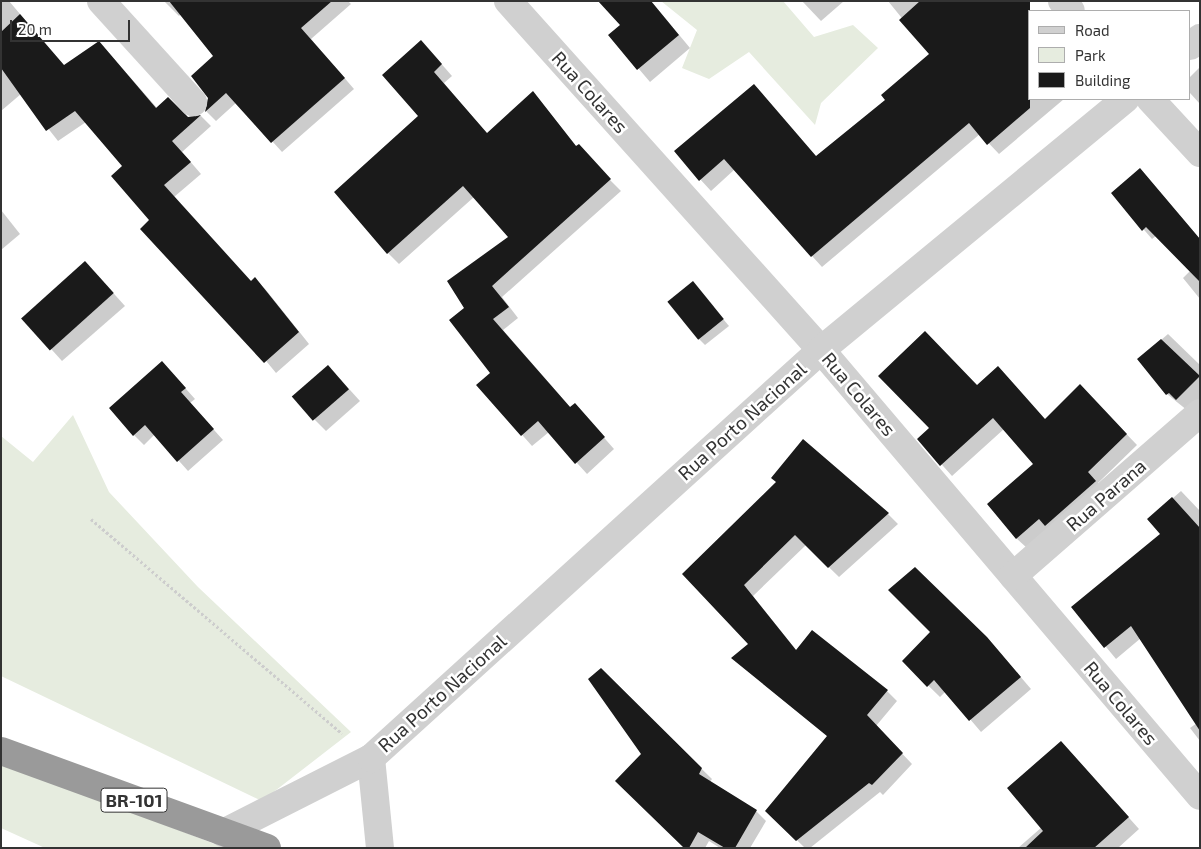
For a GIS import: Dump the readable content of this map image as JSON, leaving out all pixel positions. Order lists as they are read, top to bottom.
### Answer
{
  "streets": {
    "highway": ["BR-101"],
    "street": ["Rua Colares", "Rua Porto Nacional", "Rua Parana"]
  },
  "crossings": [
    ["Rua Colares", "Rua Porto Nacional"],
    ["Rua Colares", "Rua Parana"],
    ["Rua Porto Nacional", "BR-101"]
  ],
  "legend": ["Road", "Park", "Building"],
  "scale_bar": "20 m"
}
